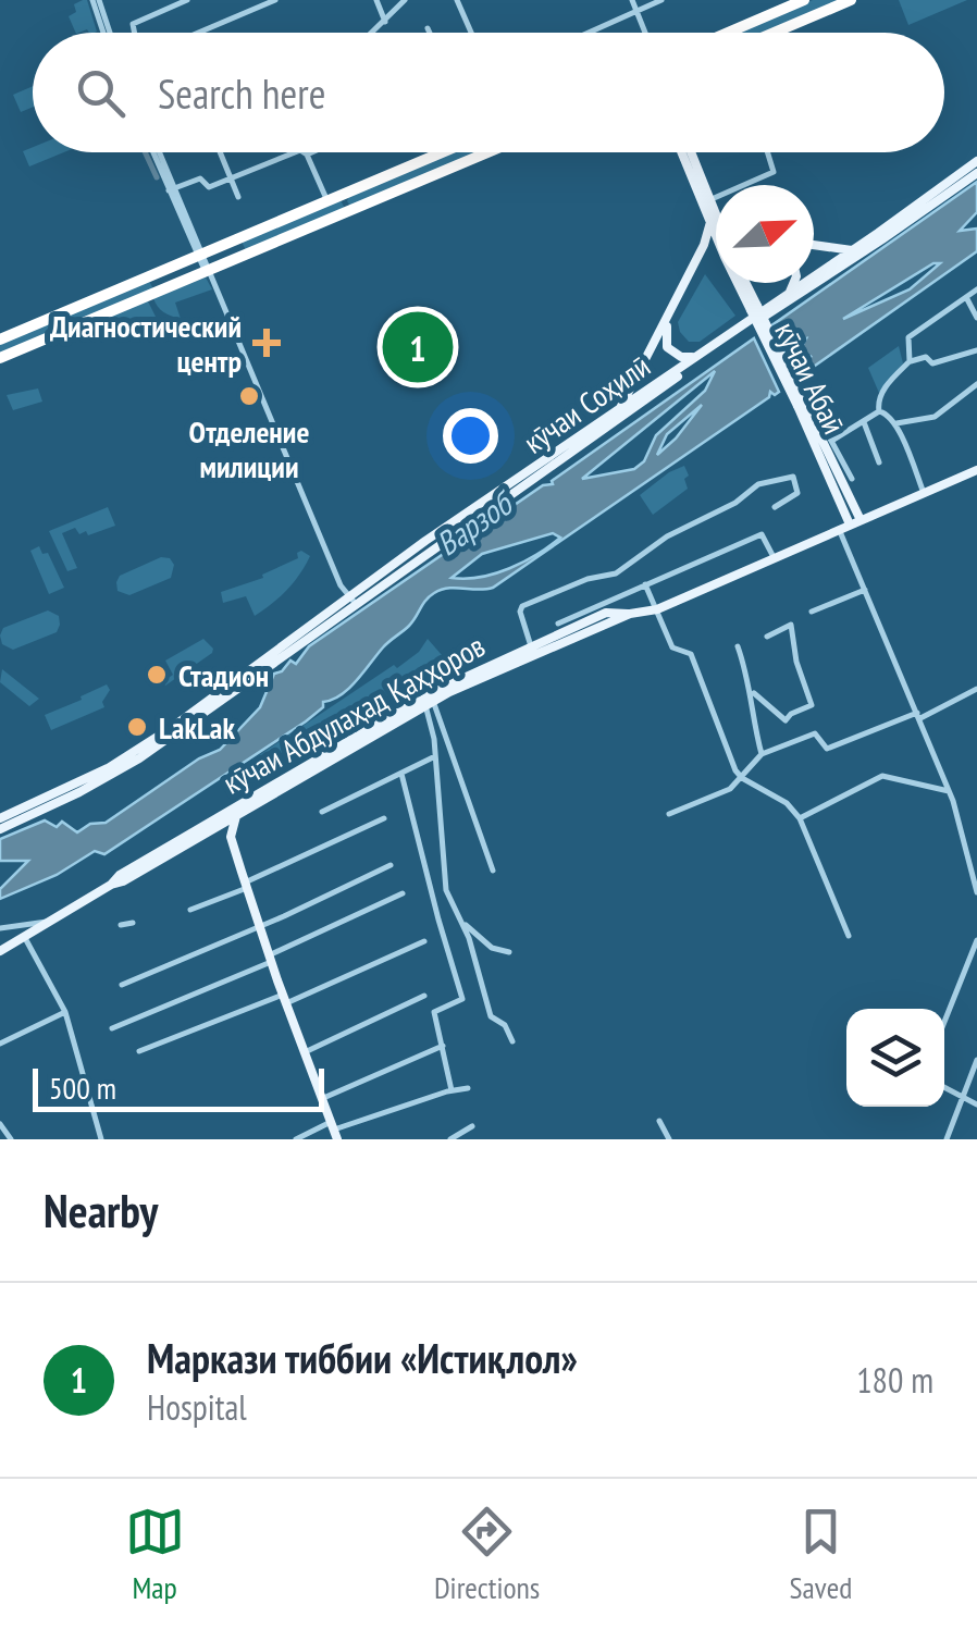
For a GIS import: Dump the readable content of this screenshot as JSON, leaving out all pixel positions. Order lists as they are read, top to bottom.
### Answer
{
  "streets": {
    "main road": ["кӯчаи Абаӣ", "кӯчаи Соҳилӣ", "кӯчаи Абдулаҳад Қаҳҳоров"]
  },
  "crossings": [
    ["кӯчаи Абаӣ", "кӯчаи Абдулаҳад Қаҳҳоров"]
  ],
  "water": ["Варзоб"],
  "places": {
    "health": ["Диагностический центр"],
    "other": ["Отделение милиции", "Стадион", "LakLak"]
  },
  "scale_bar": "500 m",
  "north": "top right",
  "page": {
    "search": "Search here",
    "pins": "1",
    "scale": "500 m",
    "heading": "Nearby",
    "list": [
      {
        "mark": "1",
        "name": "Маркази тиббии «Истиқлол»",
        "note": "Hospital",
        "value": "180 m"
      }
    ],
    "nav": ["Map", "Directions", "Saved"]
  }
}
